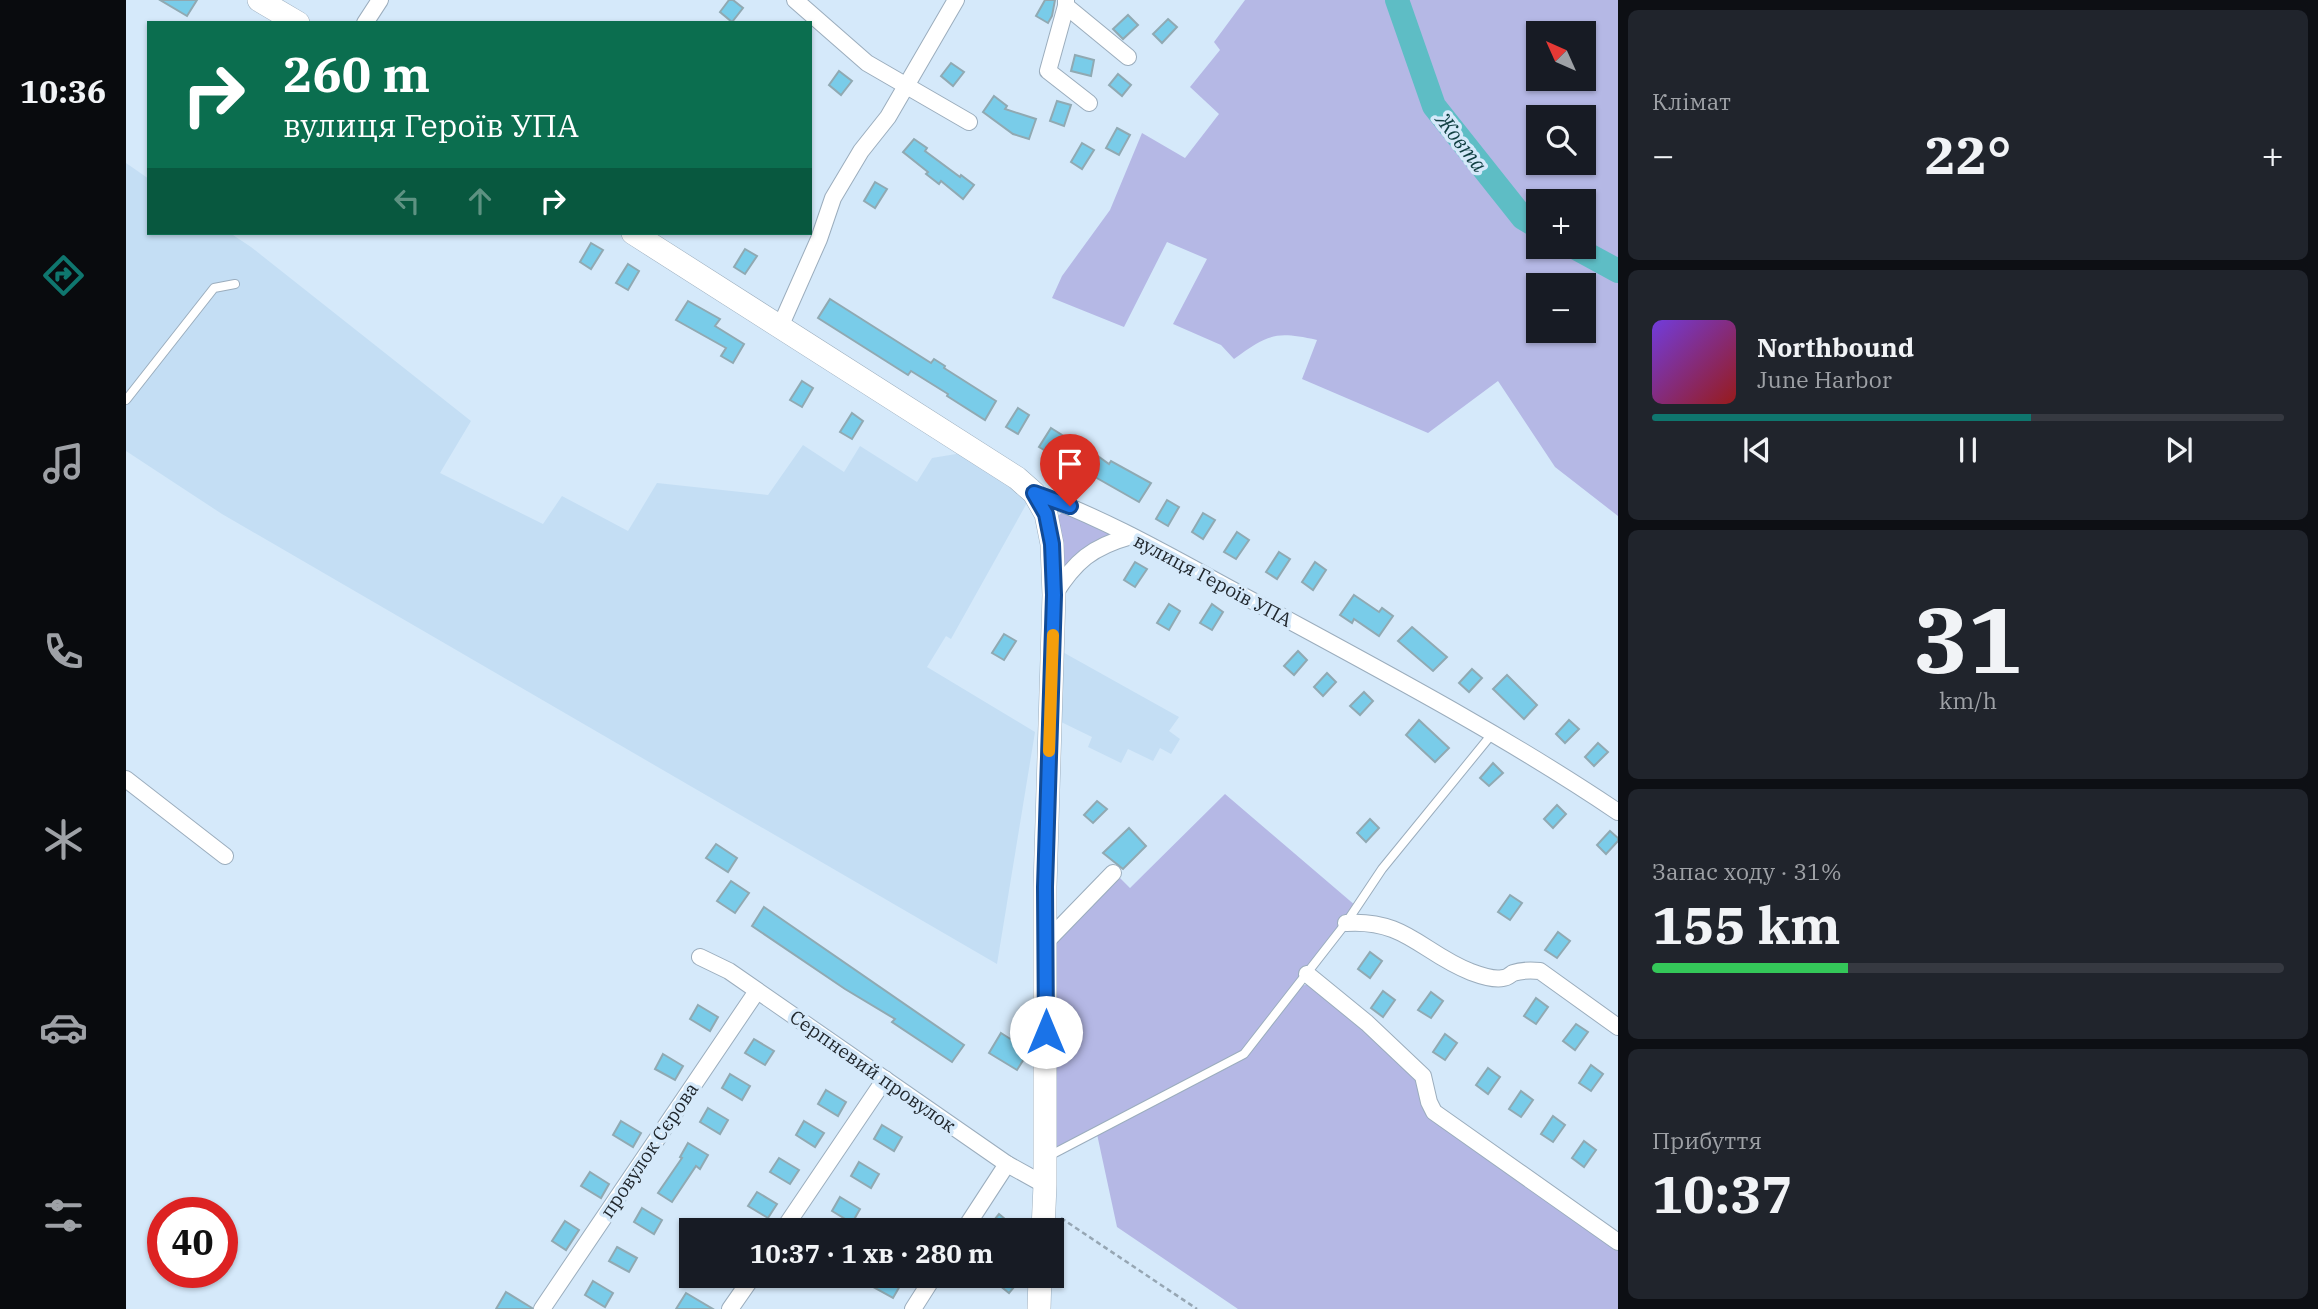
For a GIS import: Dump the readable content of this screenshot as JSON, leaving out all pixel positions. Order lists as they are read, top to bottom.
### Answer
{
  "streets": {
    "street": ["вулиця Героїв УПА", "Серпневий провулок", "провулок Сєрова"]
  },
  "crossings": [
    ["Серпневий провулок", "провулок Сєрова"]
  ],
  "water": ["Жовта"],
  "north": "top left",
  "page": {
    "tabs": "10:36",
    "tile": [
      "Клімат",
      ["31", "km/h"],
      ["Запас ходу · 31%", "155 km"],
      ["Прибуття", "10:37"]
    ],
    "map_buttons": ["+", "−"],
    "turn": ["260 m", "вулиця Героїв УПА"],
    "heat": ["−", "22°", "+"],
    "song": ["Northbound", "June Harbor"],
    "limit": "40",
    "trip": "10:37 · 1 хв · 280 m"
  }
}
